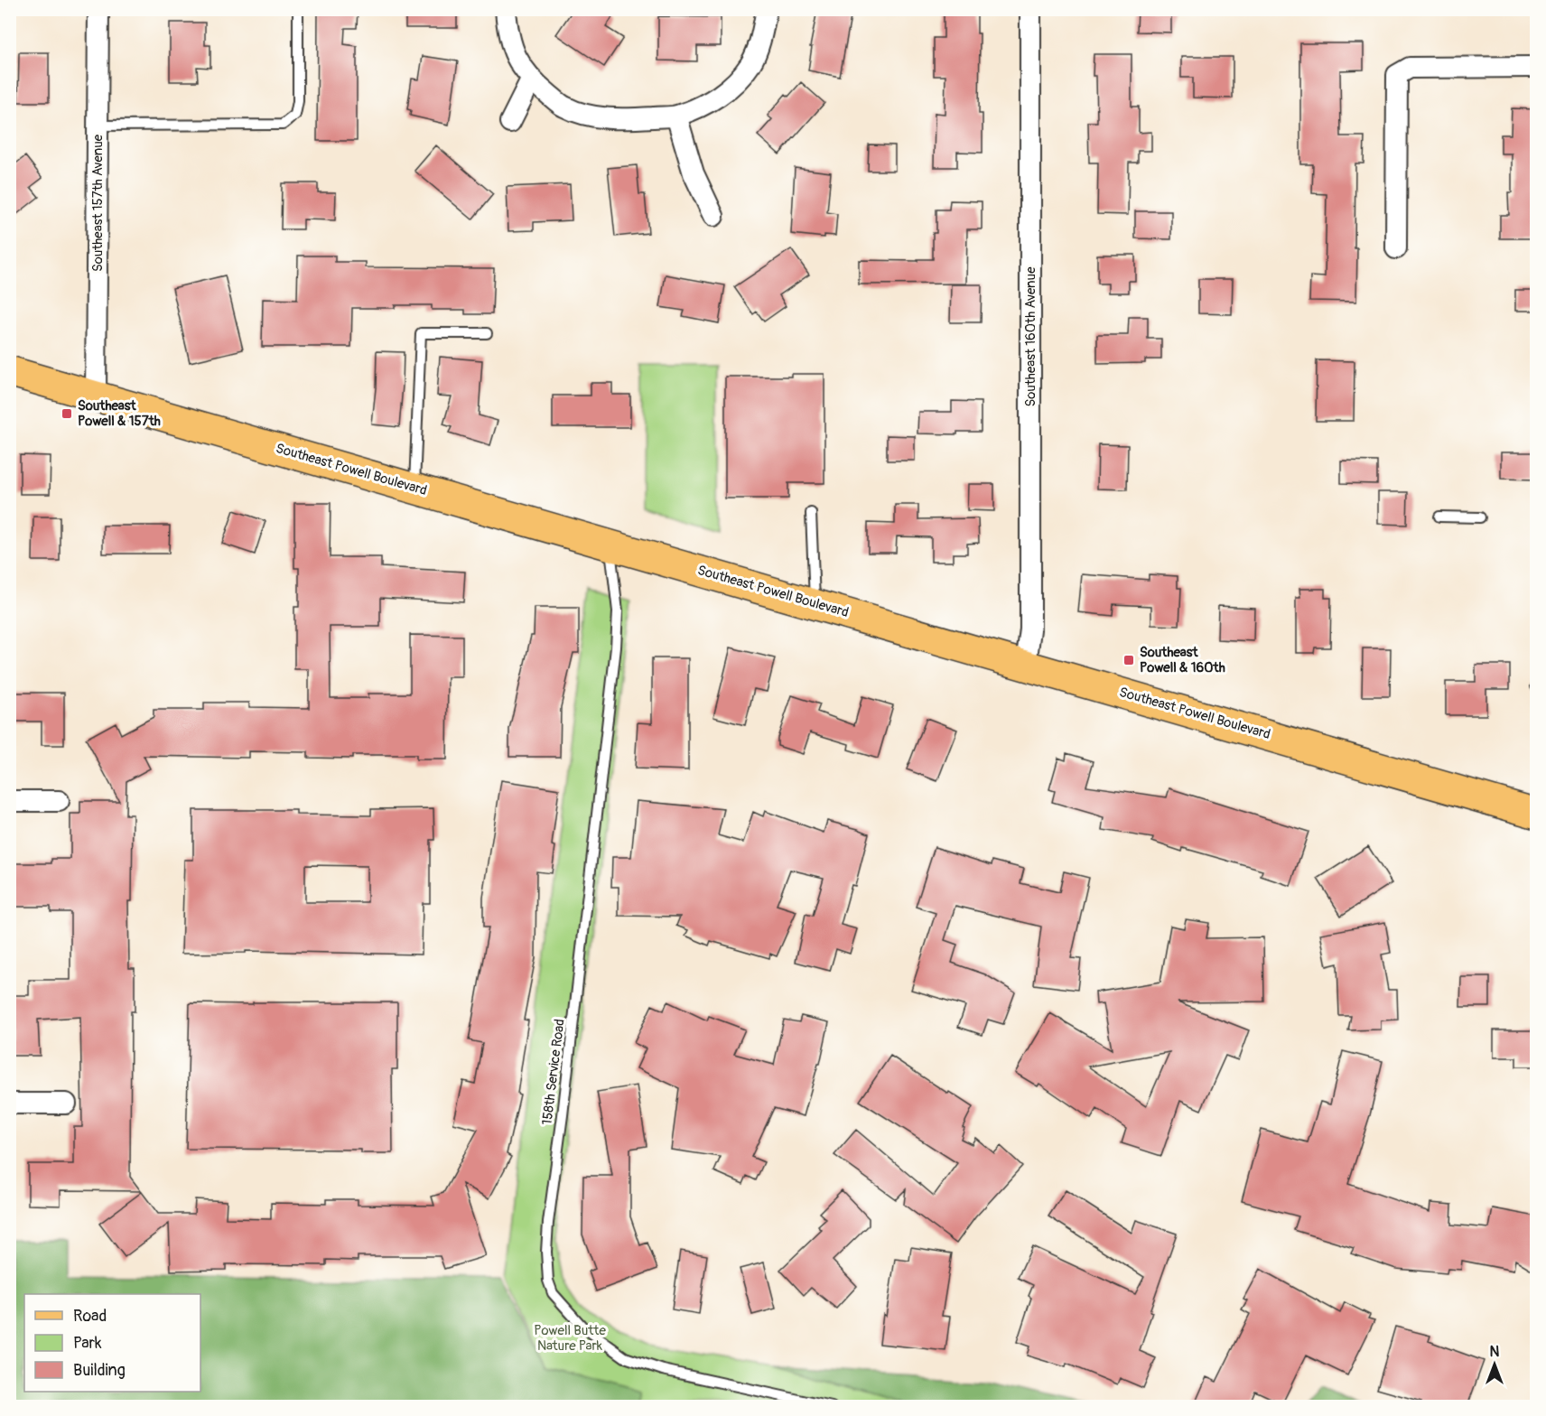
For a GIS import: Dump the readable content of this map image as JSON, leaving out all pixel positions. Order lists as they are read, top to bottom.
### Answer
{
  "streets": {
    "main road": ["Southeast Powell Boulevard"],
    "street": ["Southeast 157th Avenue", "Southeast 160th Avenue"],
    "lane": ["158th Service Road"]
  },
  "crossings": [
    ["Southeast 157th Avenue", "Southeast Powell Boulevard"],
    ["Southeast 160th Avenue", "Southeast Powell Boulevard"],
    ["Southeast Powell Boulevard", "158th Service Road"]
  ],
  "parks": ["Powell Butte Nature Park"],
  "places": {
    "transit": ["Southeast Powell & 157th", "Southeast Powell & 160th"]
  },
  "legend": ["Road", "Park", "Building"],
  "north": "top"
}
